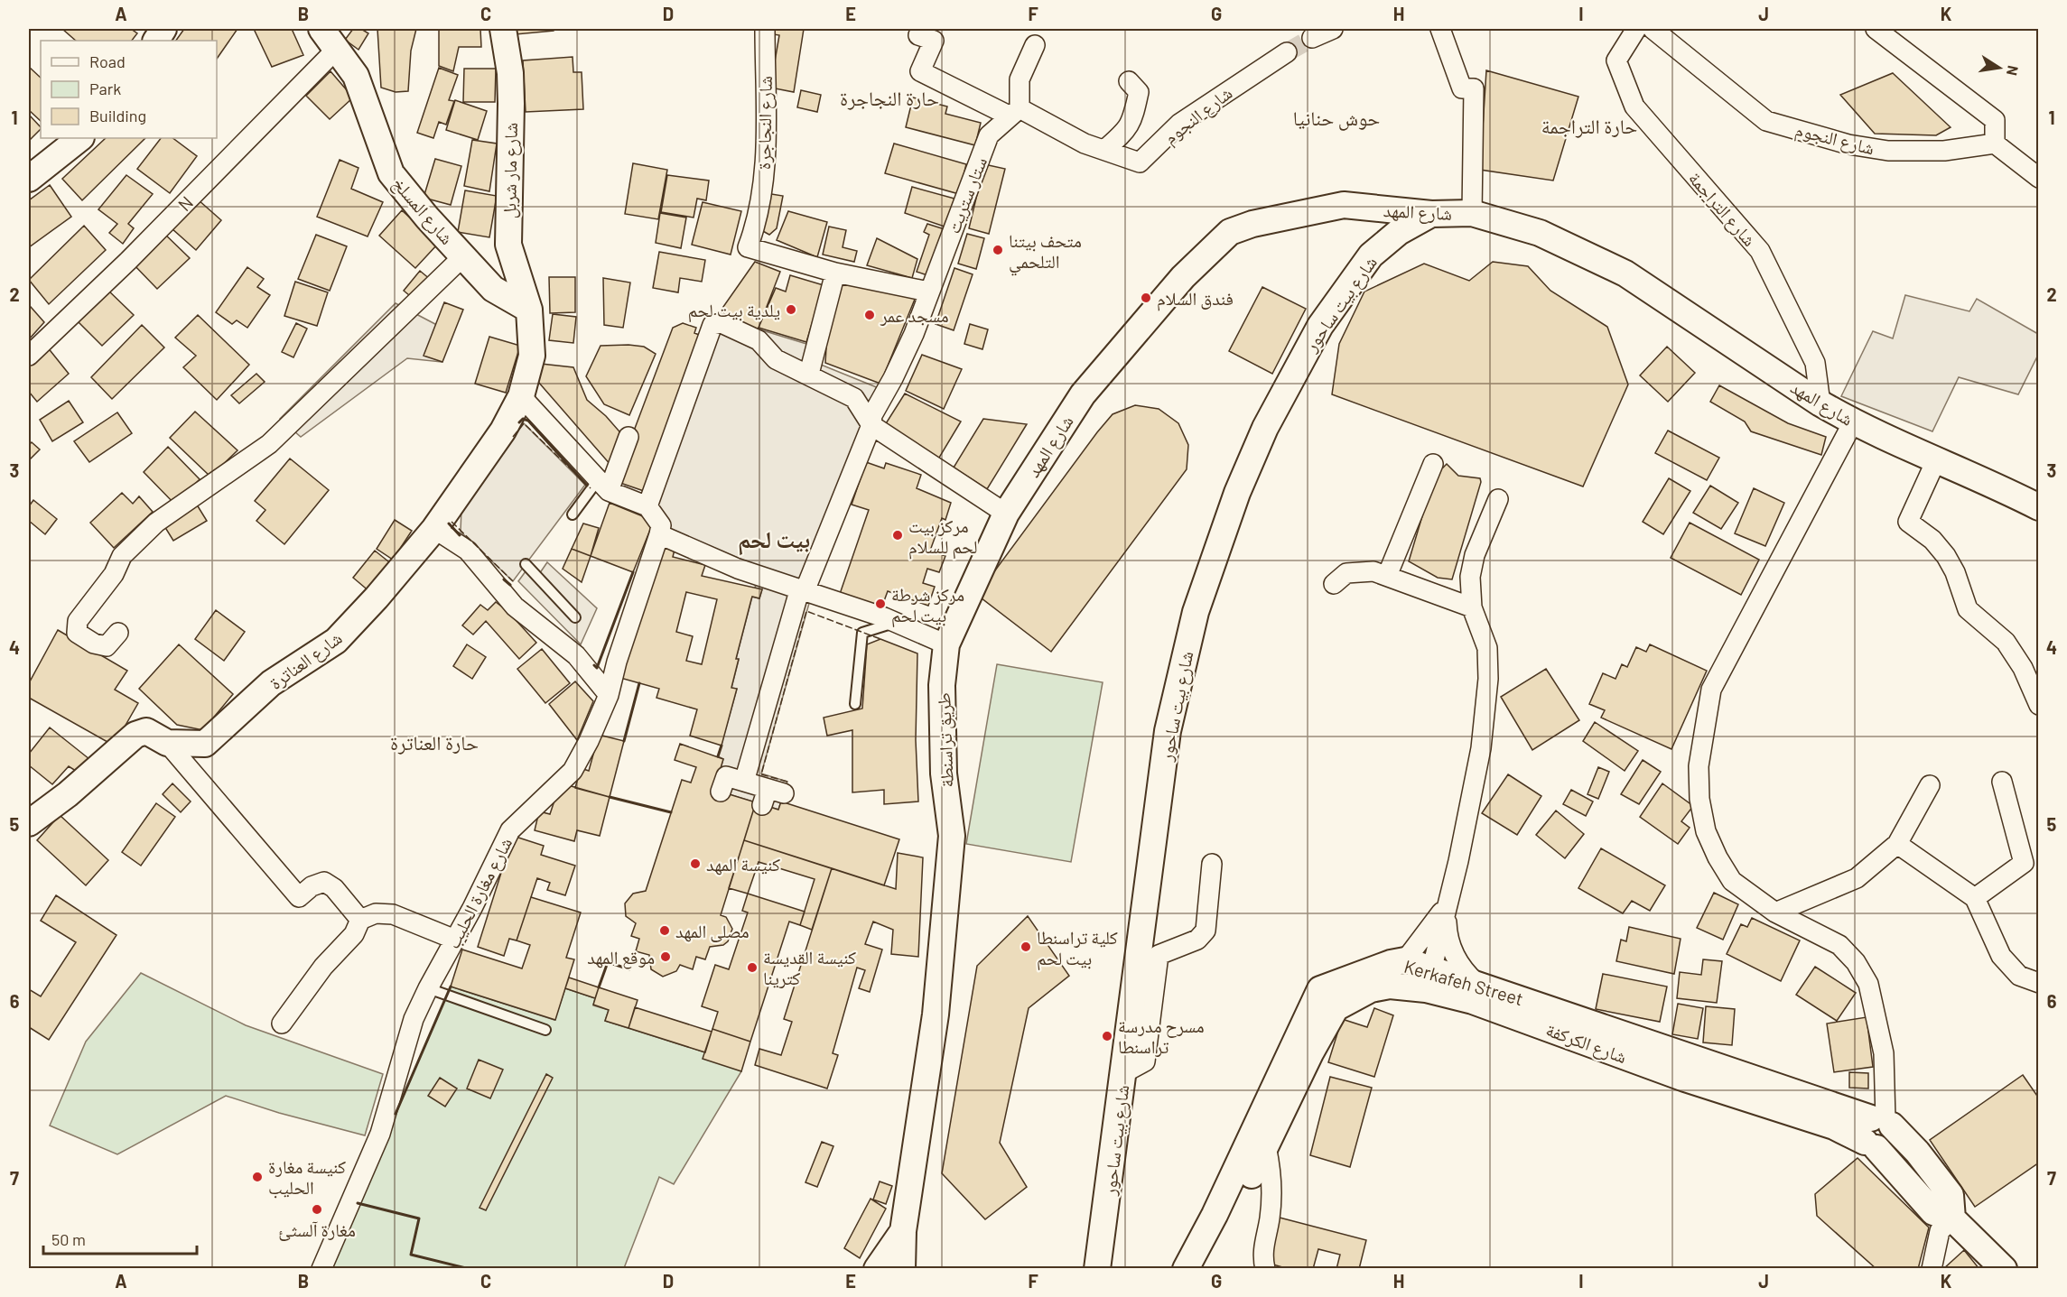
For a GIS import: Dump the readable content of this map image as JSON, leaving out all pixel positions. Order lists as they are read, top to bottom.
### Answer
{
  "streets": {
    "street": [
      "شارع النجوم",
      "شارع النجاجرة",
      "شارع مار شربل",
      "ستار ستريت",
      "N",
      "شارع التراجمة",
      "شارع المسلخ",
      "شارع المهد",
      "شارع بيت ساحور",
      "شارع العناترة",
      "طريق تراسنطة",
      "شارع مغارة الحليب",
      "Kerkafeh Street",
      "شارع الكركفة"
    ]
  },
  "crossings": [
    ["شارع النجوم", "ستار ستريت"],
    ["شارع مار شربل", "شارع المسلخ"],
    ["شارع مار شربل", "شارع العناترة"],
    ["N", "شارع المسلخ"],
    ["شارع التراجمة", "شارع المهد"],
    ["شارع المهد", "شارع بيت ساحور"],
    ["شارع المهد", "طريق تراسنطة"],
    ["Kerkafeh Street", "شارع الكركفة"]
  ],
  "districts": [
    "حارة النجاجرة",
    "حوش حنانيا",
    "حارة التراجمة",
    "بيت لحم",
    "حارة العناترة"
  ],
  "places": [
    "متحف بيتنا التلحمي",
    "فندق السلام",
    "يلدية بيت لحم",
    "مسجد عمر",
    "مركز بيت لحم للسلام",
    "مركز شرطة بيت لحم",
    "كنيسة المهد",
    "مصلى المهد",
    "كلية تراسنطا بيت لحم",
    "موقع المهد",
    "كنيسة القديسة كترينا",
    "مسرح مدرسة تراسنطا",
    "كنيسة مغارة الحليب",
    "مغارة آلسثئ"
  ],
  "legend": ["Road", "Park", "Building"],
  "scale_bar": "50 m",
  "north": "right",
  "grid": {
    "columns": [
      "A",
      "B",
      "C",
      "D",
      "E",
      "F",
      "G",
      "H",
      "I",
      "J",
      "K"
    ],
    "rows": [
      "1",
      "2",
      "3",
      "4",
      "5",
      "6",
      "7"
    ]
  }
}
